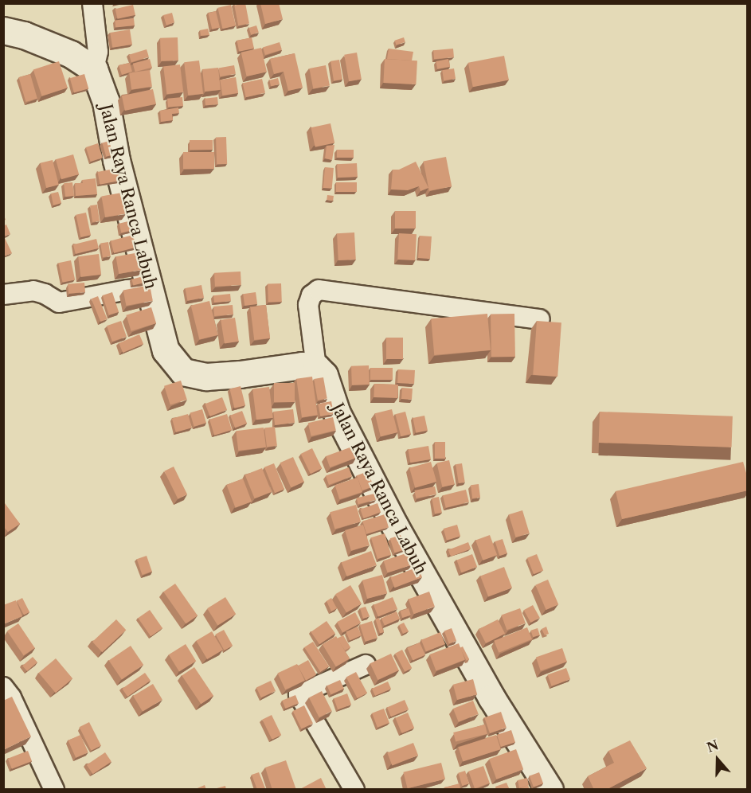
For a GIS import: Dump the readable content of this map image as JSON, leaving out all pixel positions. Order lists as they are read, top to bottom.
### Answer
{
  "streets": {
    "street": ["Jalan Raya Ranca Labuh"]
  },
  "north": "top"
}
